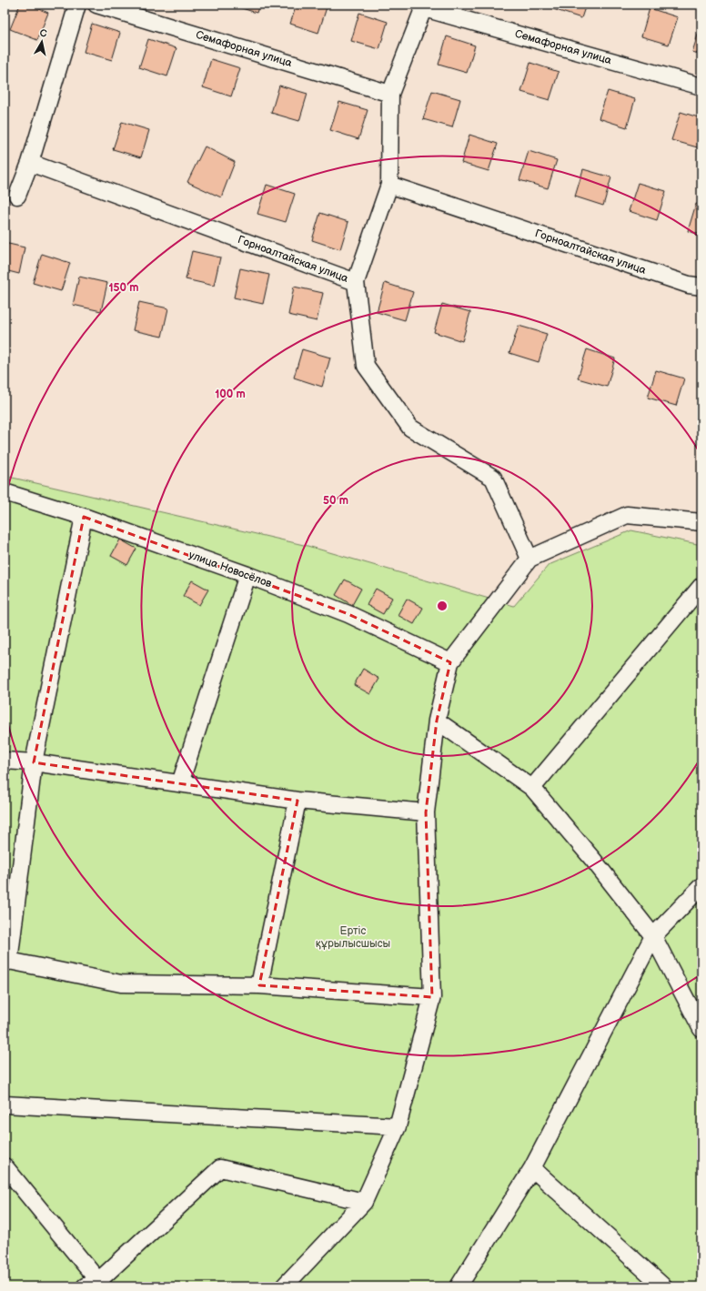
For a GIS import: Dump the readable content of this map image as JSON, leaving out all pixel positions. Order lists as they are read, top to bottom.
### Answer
{
  "streets": {
    "street": ["Семафорная улица", "Горноалтайская улица", "улица Новосёлов"]
  },
  "parks": ["Ертіс құрылысшысы"],
  "north": "top",
  "rings": ["150 m", "100 m", "50 m"]
}
